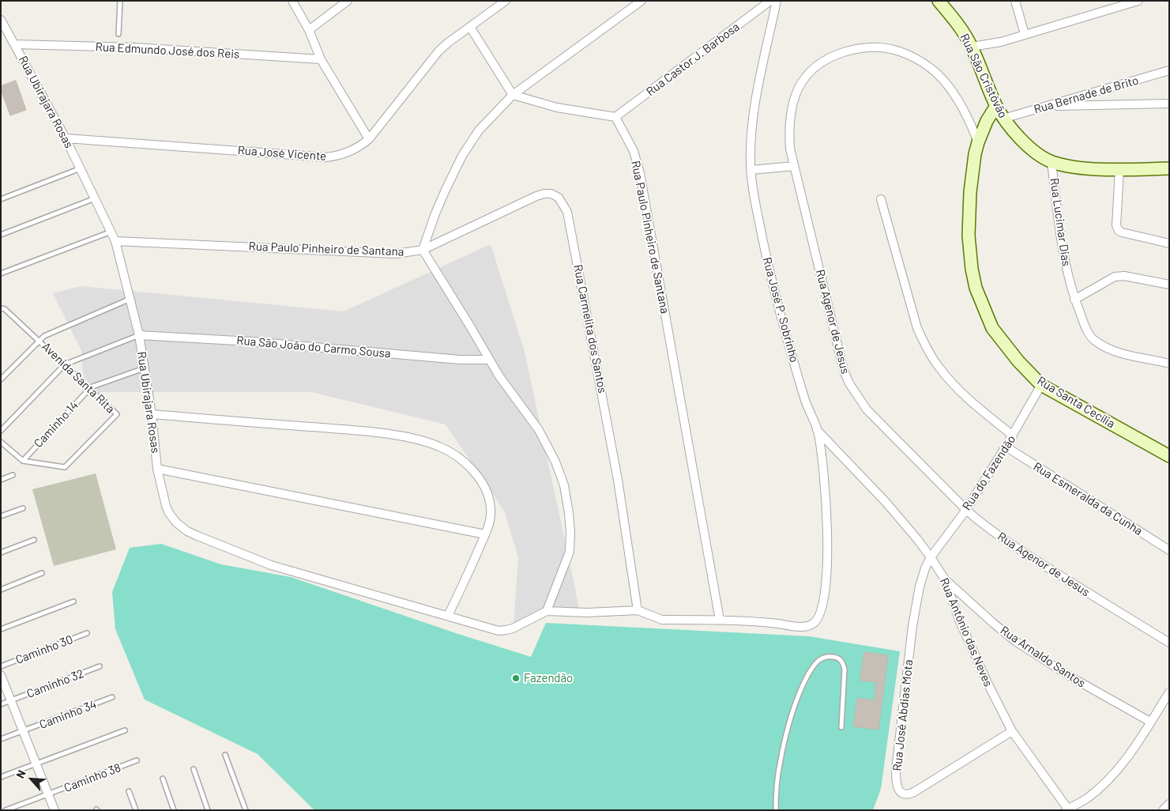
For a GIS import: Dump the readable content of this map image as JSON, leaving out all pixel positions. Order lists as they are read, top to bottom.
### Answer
{
  "streets": {
    "street": [
      "Rua Edmundo José dos Reis",
      "Rua Castor J. Barbosa",
      "Rua São Cristóvão",
      "Rua Bernade de Brito",
      "Rua Ubirajara Rosas",
      "Rua José Vicente",
      "Rua Lucimar Dias",
      "Rua Paulo Pinheiro de Santana",
      "Rua José P. Sobrinho",
      "Rua Agenor de Jesus",
      "Rua Carmelita dos Santos",
      "Rua São João do Carmo Sousa",
      "Rua Santa Cecília",
      "Rua do Fazendão",
      "Rua Esmeralda da Cunha",
      "Rua Antônio das Neves",
      "Rua Arnaldo Santos",
      "Rua José Abdias Mota"
    ],
    "lane": [
      "Avenida Santa Rita",
      "Caminho 14",
      "Caminho 30",
      "Caminho 32",
      "Caminho 34",
      "Caminho 38"
    ]
  },
  "crossings": [
    ["Rua Edmundo José dos Reis", "Rua Ubirajara Rosas"],
    ["Rua Castor J. Barbosa", "Rua Paulo Pinheiro de Santana"],
    ["Rua São Cristóvão", "Rua Bernade de Brito"],
    ["Rua São Cristóvão", "Rua Lucimar Dias"],
    ["Rua São Cristóvão", "Rua Santa Cecília"],
    ["Rua Ubirajara Rosas", "Rua José Vicente"],
    ["Rua Ubirajara Rosas", "Rua Paulo Pinheiro de Santana"],
    ["Rua Ubirajara Rosas", "Rua São João do Carmo Sousa"],
    ["Rua Paulo Pinheiro de Santana", "Rua José P. Sobrinho"],
    ["Rua Paulo Pinheiro de Santana", "Rua Carmelita dos Santos"],
    ["Rua José P. Sobrinho", "Rua Antônio das Neves"],
    ["Rua Agenor de Jesus", "Rua Santa Cecília"],
    ["Rua Agenor de Jesus", "Rua do Fazendão"],
    ["Avenida Santa Rita", "Caminho 14"],
    ["Rua Santa Cecília", "Rua do Fazendão"],
    ["Rua do Fazendão", "Rua Esmeralda da Cunha"],
    ["Rua do Fazendão", "Rua Antônio das Neves"],
    ["Rua do Fazendão", "Rua José Abdias Mota"],
    ["Rua Antônio das Neves", "Rua Arnaldo Santos"],
    ["Rua Antônio das Neves", "Rua José Abdias Mota"]
  ],
  "places": ["Fazendão"],
  "north": "top left"
}
